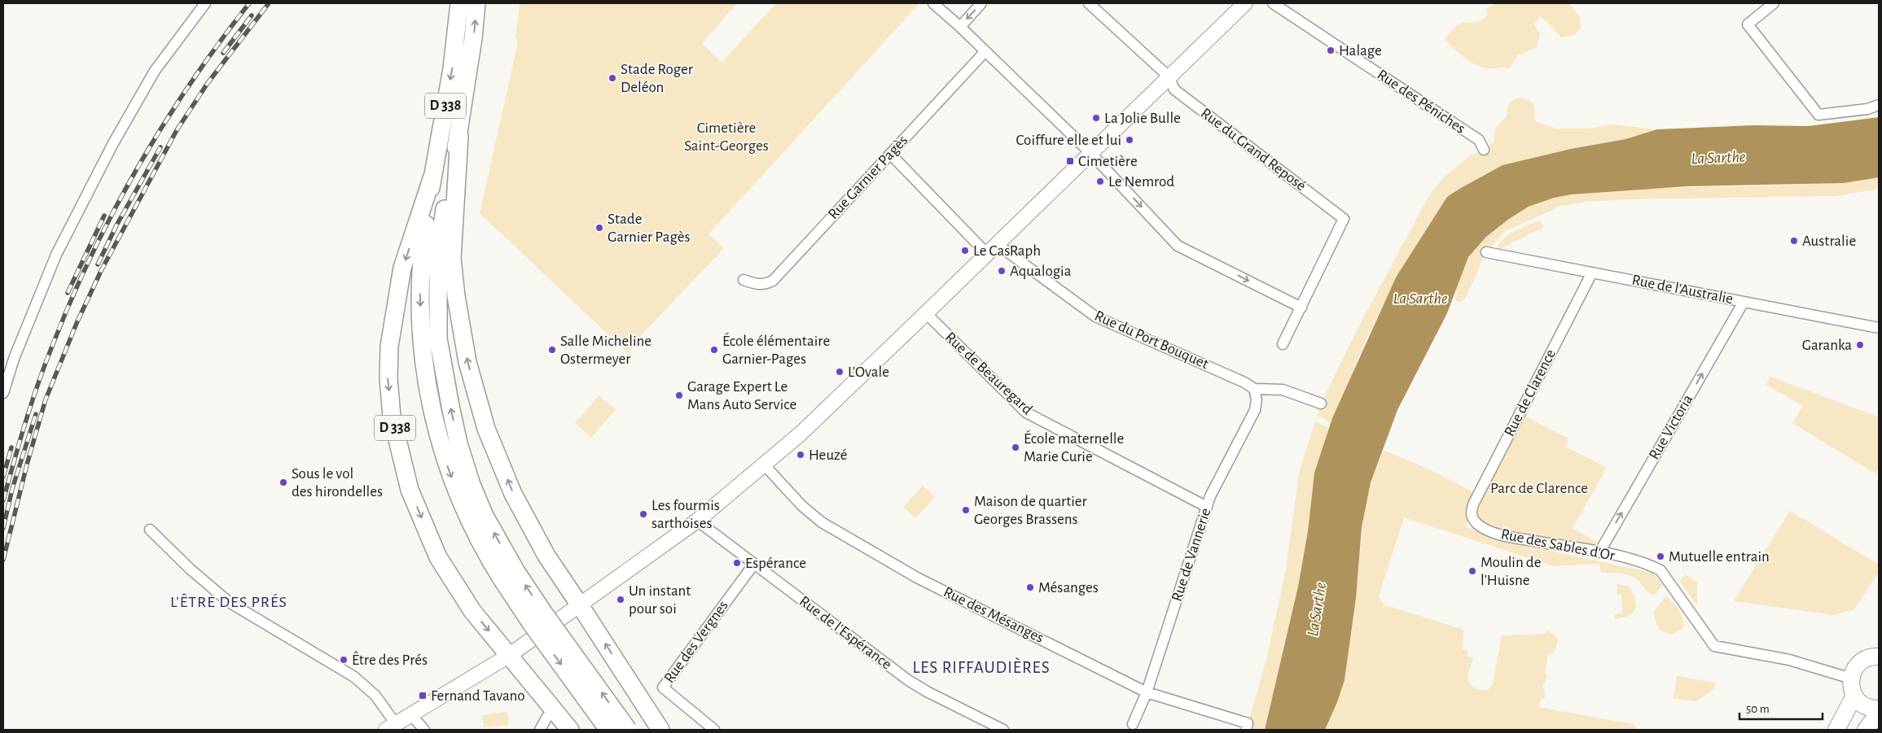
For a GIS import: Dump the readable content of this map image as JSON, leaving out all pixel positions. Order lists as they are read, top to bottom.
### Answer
{
  "streets": {
    "highway": ["D 338"],
    "street": [
      "Rue des Péniches",
      "Rue du Grand Reposé",
      "Rue Garnier Pagès",
      "Rue de l'Australie",
      "Rue du Port Bouquet",
      "Rue de Beauregard",
      "Rue de Clarence",
      "Rue Victoria",
      "Rue des Sables d'Or",
      "Rue de Vannerie",
      "Rue des Mésanges",
      "Rue de l'Espérance",
      "Rue des Vergnes"
    ]
  },
  "crossings": [
    ["Rue Garnier Pagès", "Rue du Port Bouquet"],
    ["Rue de l'Australie", "Rue de Clarence"],
    ["Rue de l'Australie", "Rue Victoria"],
    ["Rue du Port Bouquet", "Rue de Vannerie"],
    ["Rue de Beauregard", "Rue de Vannerie"],
    ["Rue de Clarence", "Rue des Sables d'Or"],
    ["Rue Victoria", "Rue des Sables d'Or"],
    ["Rue de Vannerie", "Rue des Mésanges"],
    ["Rue de l'Espérance", "Rue des Vergnes"]
  ],
  "one_way": ["Rue Victoria"],
  "districts": ["L'ÊTRE DES PRÉS", "LES RIFFAUDIÈRES"],
  "water": ["La Sarthe"],
  "parks": ["Cimetière Saint-Georges", "Parc de Clarence"],
  "places": {
    "other": [
      "Halage",
      "Stade Roger Deléon",
      "La Jolie Bulle",
      "Coiffure elle et lui",
      "Le Nemrod",
      "Stade Garnier Pagès",
      "Australie",
      "Le CasRaph",
      "Aqualogia",
      "Garanka",
      "Salle Micheline Ostermeyer",
      "École élémentaire Garnier-Pages",
      "L'Ovale",
      "Garage Expert Le Mans Auto Service",
      "École maternelle Marie Curie",
      "Heuzé",
      "Sous le vol des hirondelles",
      "Maison de quartier Georges Brassens",
      "Les fourmis sarthoises",
      "Mutuelle entrain",
      "Espérance",
      "Moulin de l'Huisne",
      "Mésanges",
      "Un instant pour soi",
      "Être des Prés"
    ],
    "transit": ["Cimetière", "Fernand Tavano"]
  },
  "scale_bar": "50 m"
}
